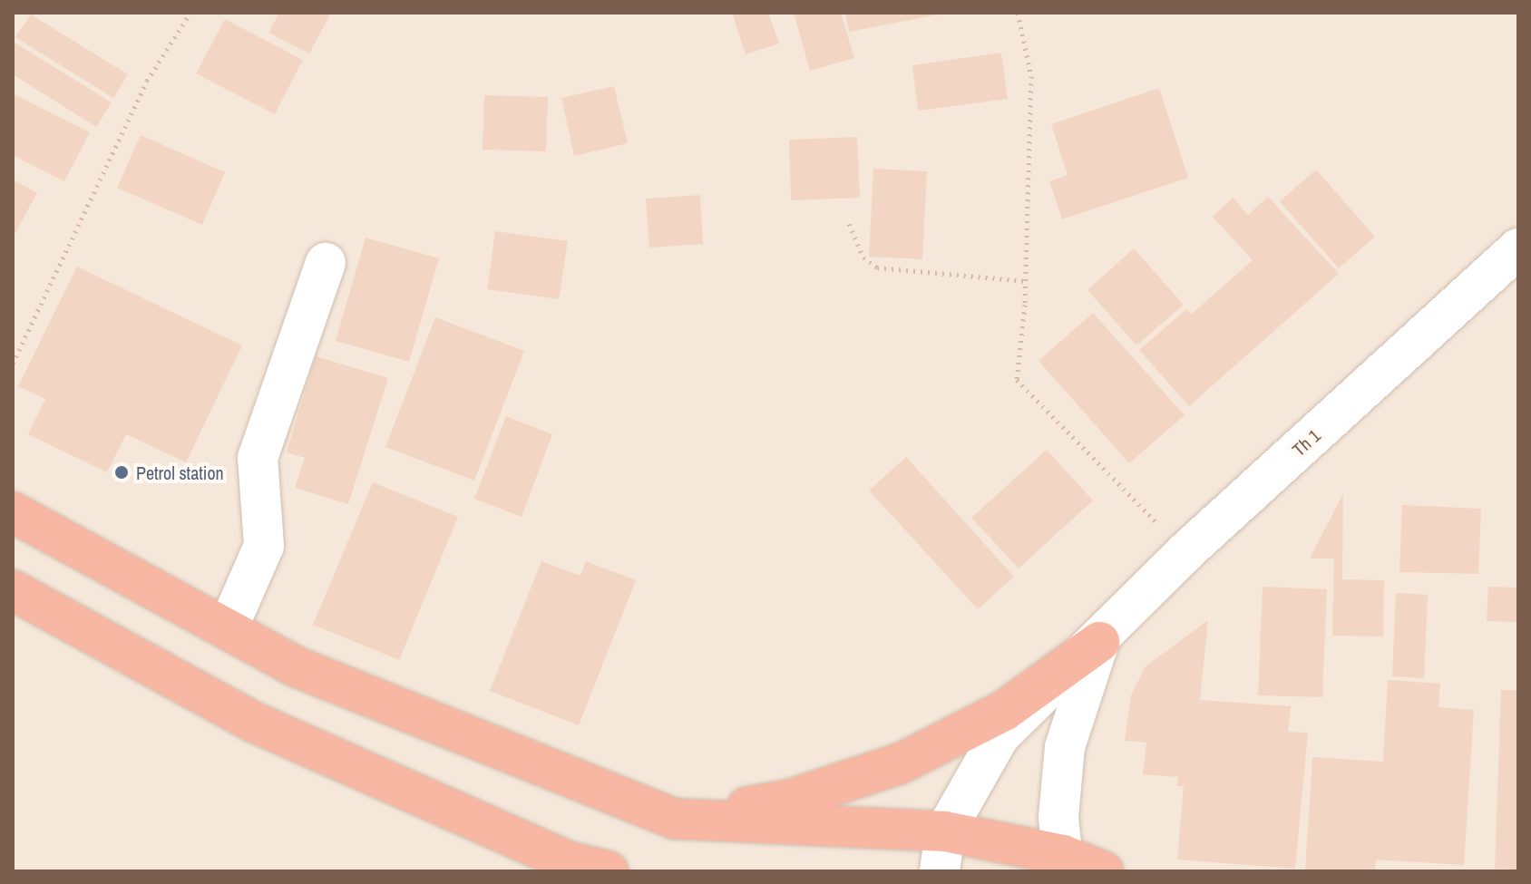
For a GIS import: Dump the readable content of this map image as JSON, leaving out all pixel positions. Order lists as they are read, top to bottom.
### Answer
{
  "streets": {
    "street": ["Th 1"]
  },
  "places": ["Petrol station"]
}
